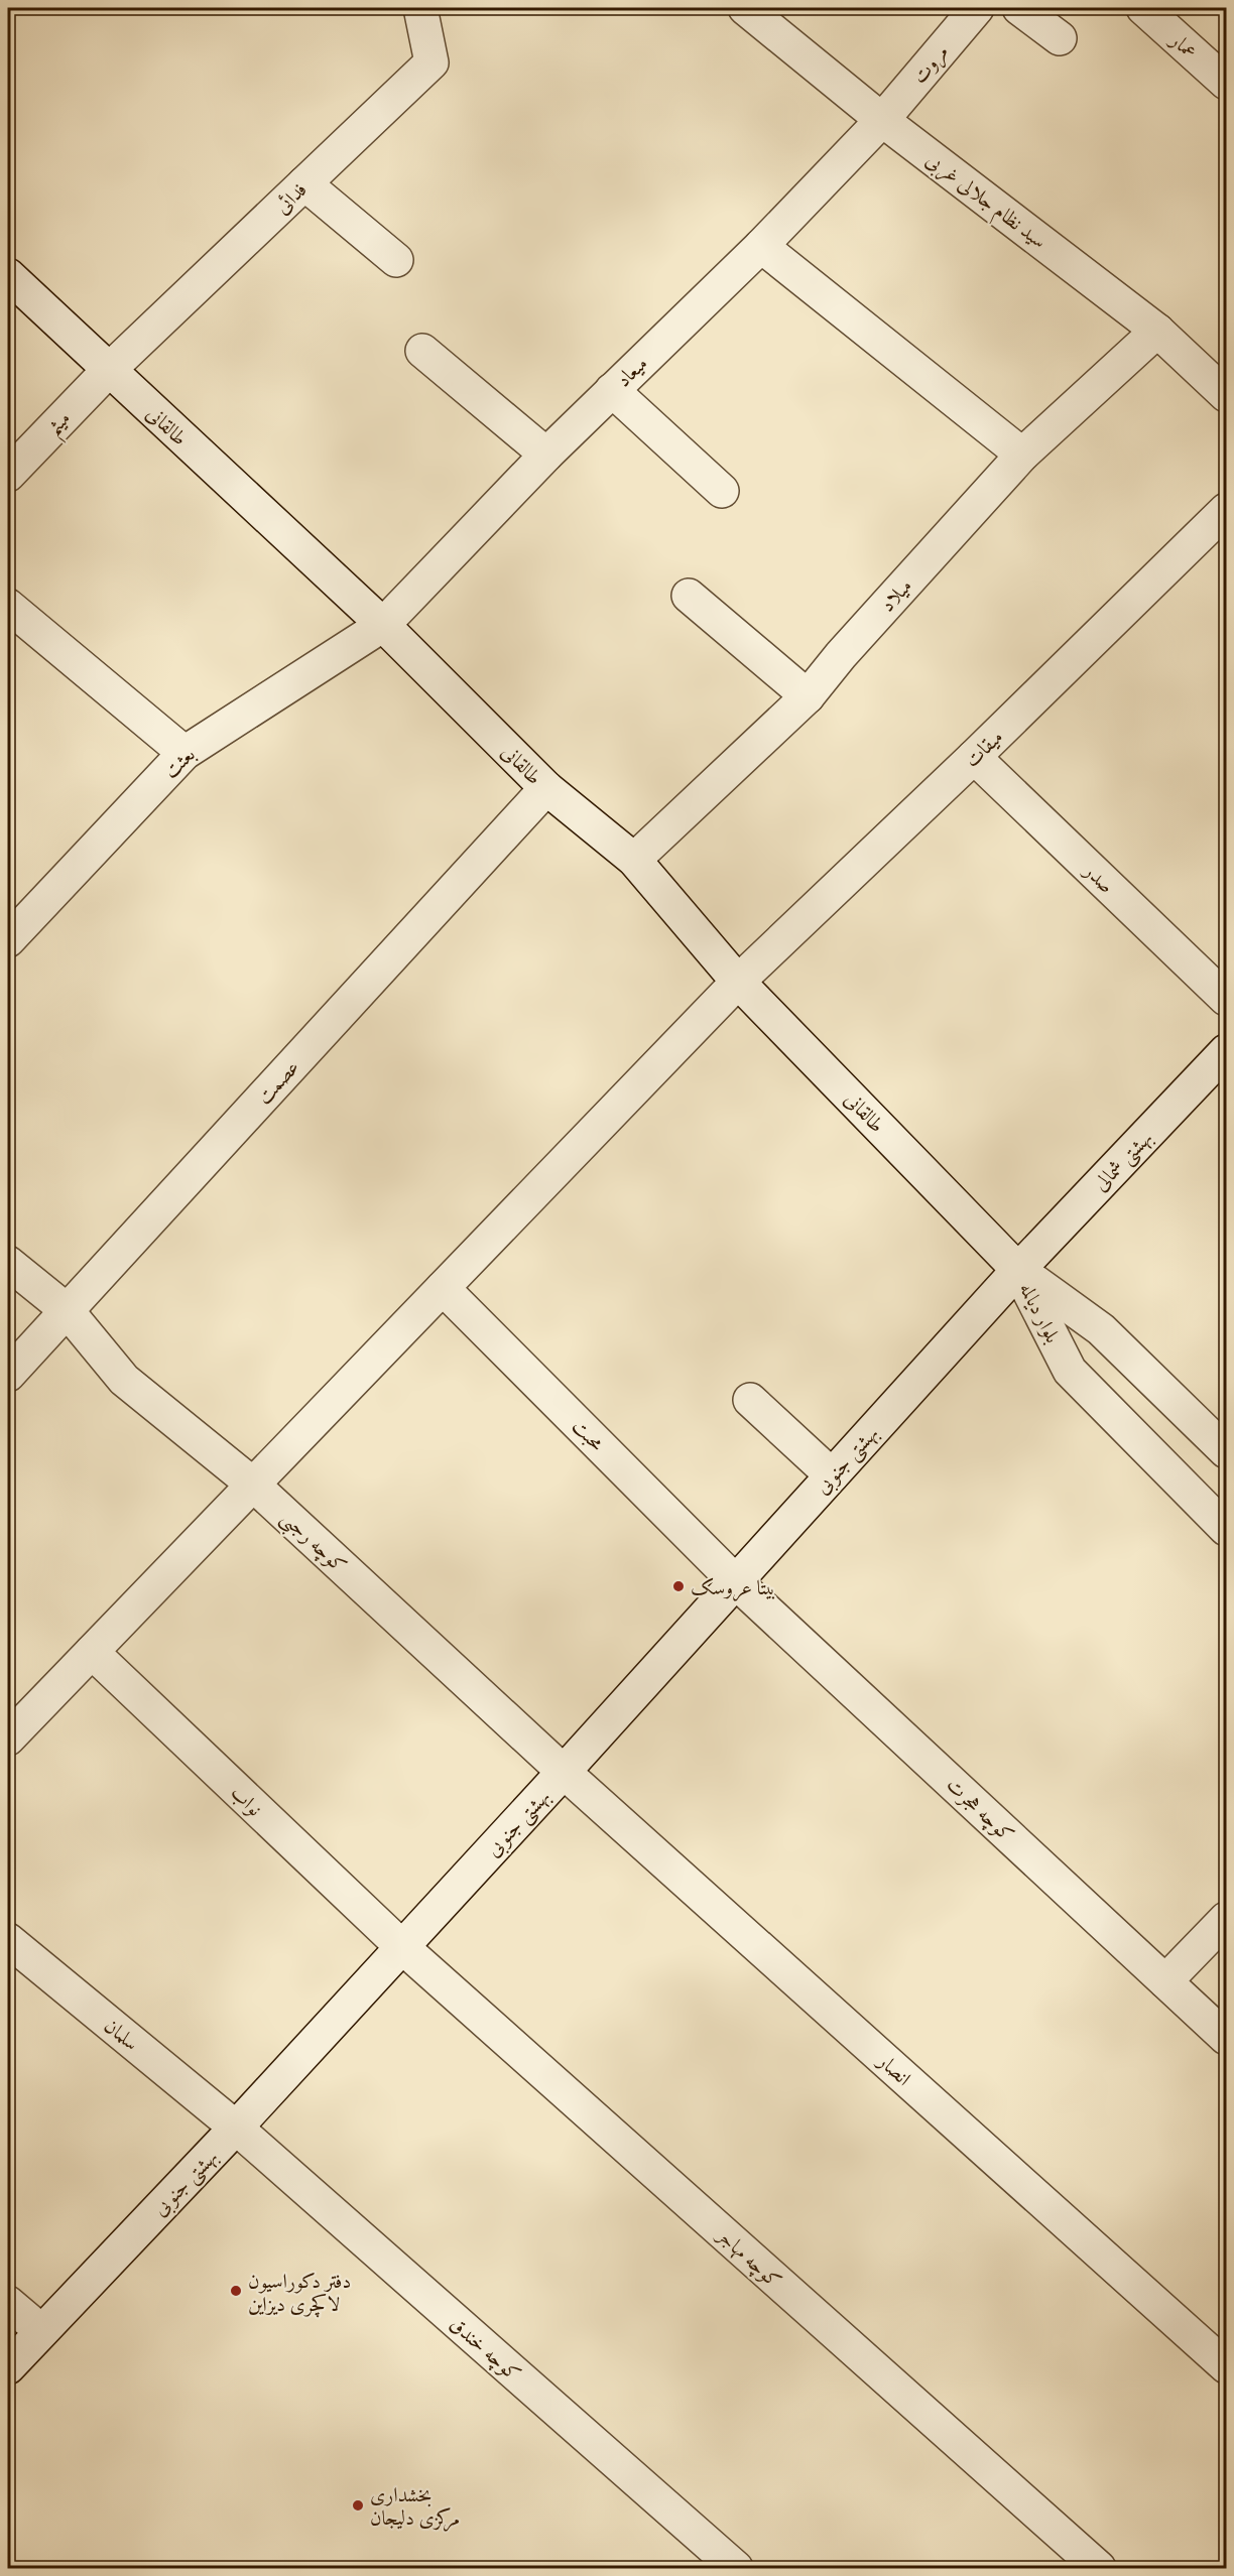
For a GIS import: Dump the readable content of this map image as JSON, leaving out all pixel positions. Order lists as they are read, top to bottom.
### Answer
{
  "streets": {
    "street": [
      "عمار",
      "مروت",
      "فدائی",
      "سید نظام جلالی غربی",
      "میعاد",
      "میثم",
      "طالقانی",
      "میلاد",
      "میقات",
      "بعثت",
      "صدر",
      "عصمت",
      "بهشتی شمالی",
      "بلوار دیالمه",
      "محبت",
      "بهشتی جنوبی",
      "کوچه رجبی",
      "نواب",
      "کوچه هجرت",
      "سلمان",
      "انصار",
      "کوچه مهاجر",
      "کوچه خندق"
    ]
  },
  "crossings": [
    ["مروت", "سید نظام جلالی غربی"],
    ["مروت", "میعاد"],
    ["فدائی", "میثم"],
    ["فدائی", "طالقانی"],
    ["سید نظام جلالی غربی", "میعاد"],
    ["سید نظام جلالی غربی", "میلاد"],
    ["میعاد", "طالقانی"],
    ["میعاد", "بعثت"],
    ["میثم", "طالقانی"],
    ["طالقانی", "میلاد"],
    ["طالقانی", "میقات"],
    ["طالقانی", "بعثت"],
    ["طالقانی", "عصمت"],
    ["طالقانی", "بهشتی شمالی"],
    ["طالقانی", "بلوار دیالمه"],
    ["طالقانی", "بهشتی جنوبی"],
    ["میقات", "صدر"],
    ["میقات", "محبت"],
    ["میقات", "کوچه رجبی"],
    ["میقات", "نواب"],
    ["عصمت", "کوچه رجبی"],
    ["بهشتی شمالی", "بلوار دیالمه"],
    ["بهشتی شمالی", "بهشتی جنوبی"],
    ["بلوار دیالمه", "بهشتی جنوبی"],
    ["محبت", "بهشتی جنوبی"],
    ["محبت", "کوچه هجرت"],
    ["بهشتی جنوبی", "کوچه رجبی"],
    ["بهشتی جنوبی", "نواب"],
    ["بهشتی جنوبی", "کوچه هجرت"],
    ["بهشتی جنوبی", "سلمان"],
    ["بهشتی جنوبی", "انصار"],
    ["بهشتی جنوبی", "کوچه مهاجر"],
    ["بهشتی جنوبی", "کوچه خندق"],
    ["کوچه رجبی", "انصار"],
    ["نواب", "کوچه مهاجر"],
    ["سلمان", "کوچه خندق"]
  ],
  "places": ["بیتا عروسک", "دفتر دکوراسیون لاکچری دیزاین", "بخشداری مرکزی دلیجان"]
}
